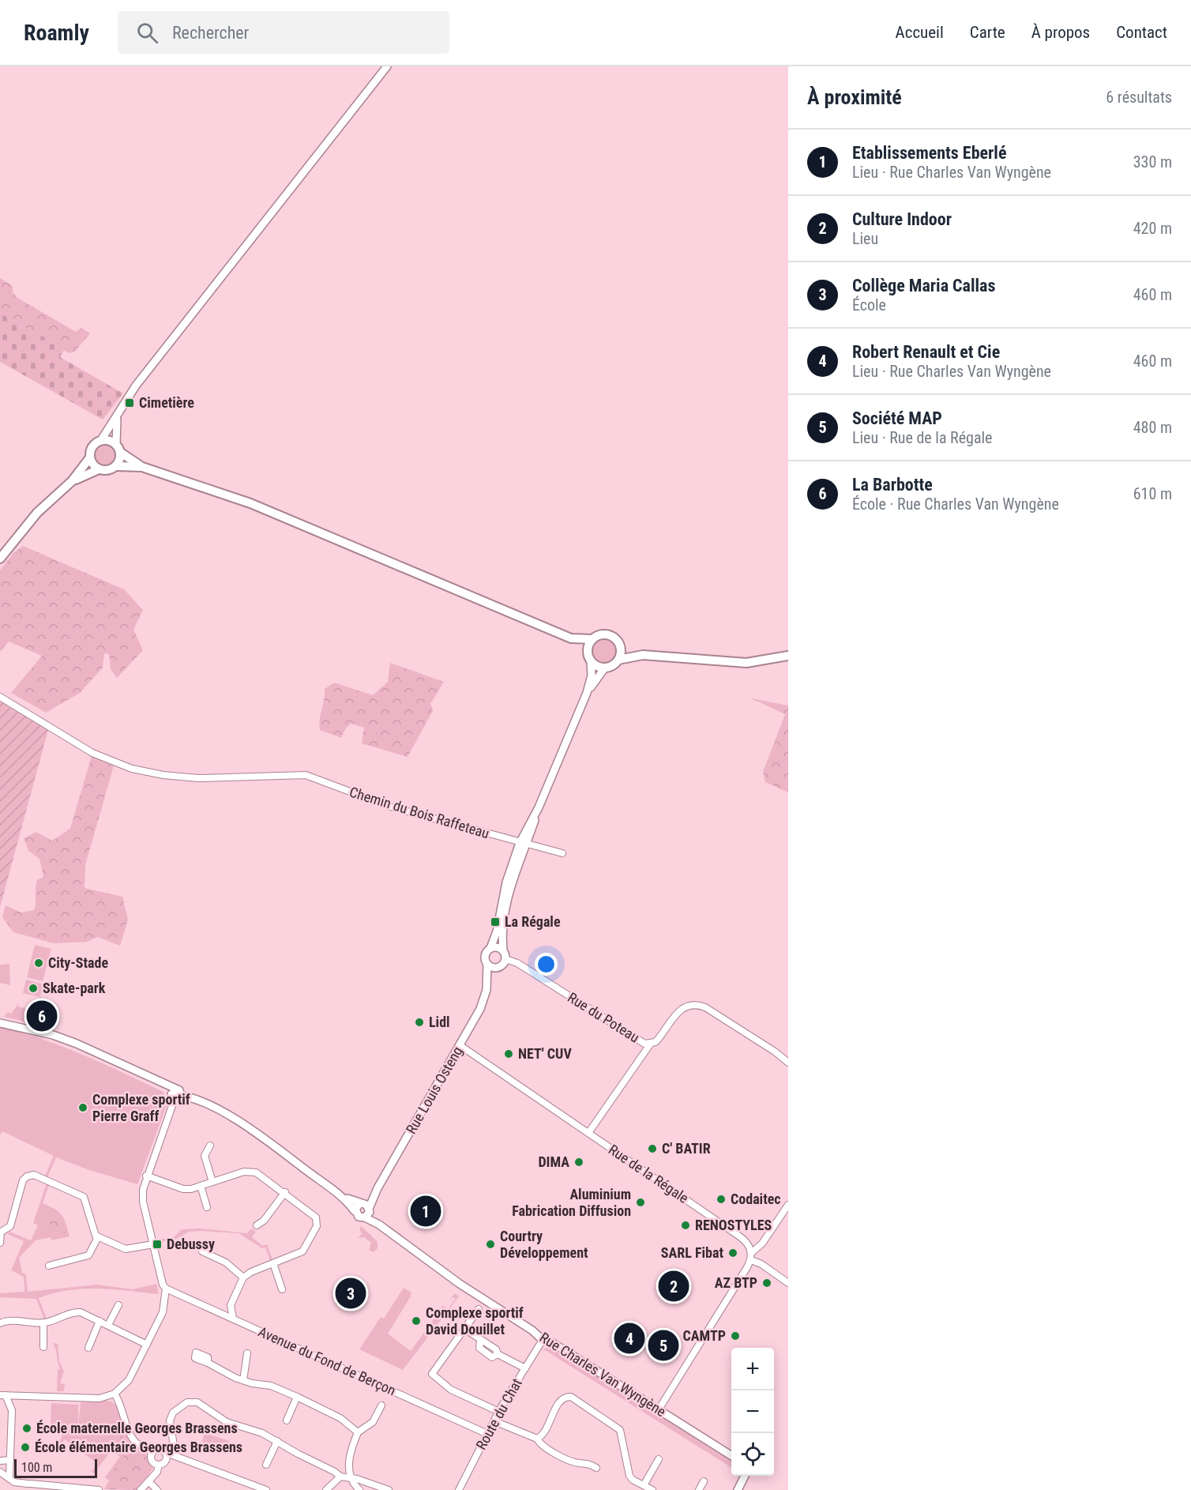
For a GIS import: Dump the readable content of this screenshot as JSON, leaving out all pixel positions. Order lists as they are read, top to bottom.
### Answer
{
  "streets": {
    "street": [
      "Chemin du Bois Raffeteau",
      "Rue du Poteau",
      "Rue Louis Osteng",
      "Rue de la Régale",
      "Avenue du Fond de Berçon",
      "Rue Charles Van Wyngène",
      "Route du Chat"
    ]
  },
  "crossings": [
    ["Rue du Poteau", "Rue Louis Osteng"],
    ["Rue Louis Osteng", "Rue de la Régale"],
    ["Rue Louis Osteng", "Rue Charles Van Wyngène"],
    ["Avenue du Fond de Berçon", "Route du Chat"],
    ["Rue Charles Van Wyngène", "Route du Chat"]
  ],
  "places": {
    "transit": ["Cimetière", "La Régale", "Debussy"],
    "other": [
      "City-Stade",
      "Skate-park",
      "Lidl",
      "NET' CUV",
      "Complexe sportif Pierre Graff",
      "C' BATIR",
      "DIMA",
      "Codaitec",
      "Aluminium Fabrication Diffusion",
      "RENOSTYLES",
      "Courtry Développement",
      "SARL Fibat",
      "AZ BTP",
      "Complexe sportif David Douillet",
      "CAMTP",
      "École maternelle Georges Brassens",
      "École élémentaire Georges Brassens"
    ]
  },
  "scale_bar": "100 m",
  "page": {
    "header": "Roamly",
    "search": "Rechercher",
    "nav": [
      "Accueil",
      "Carte",
      "À propos",
      "Contact"
    ],
    "heading": ["À proximité", "6 résultats"],
    "list": [
      {
        "mark": "1",
        "name": "Etablissements Eberlé",
        "note": "Lieu · Rue Charles Van Wyngène",
        "value": "330 m"
      },
      {
        "mark": "2",
        "name": "Culture Indoor",
        "note": "Lieu",
        "value": "420 m"
      },
      {
        "mark": "3",
        "name": "Collège Maria Callas",
        "note": "École",
        "value": "460 m"
      },
      {
        "mark": "4",
        "name": "Robert Renault et Cie",
        "note": "Lieu · Rue Charles Van Wyngène",
        "value": "460 m"
      },
      {
        "mark": "5",
        "name": "Société MAP",
        "note": "Lieu · Rue de la Régale",
        "value": "480 m"
      },
      {
        "mark": "6",
        "name": "La Barbotte",
        "note": "École · Rue Charles Van Wyngène",
        "value": "610 m"
      }
    ],
    "pins": [
      "6",
      "1",
      "2",
      "3",
      "4",
      "5"
    ],
    "map_buttons": ["+", "−"],
    "scale": "100 m"
  }
}
